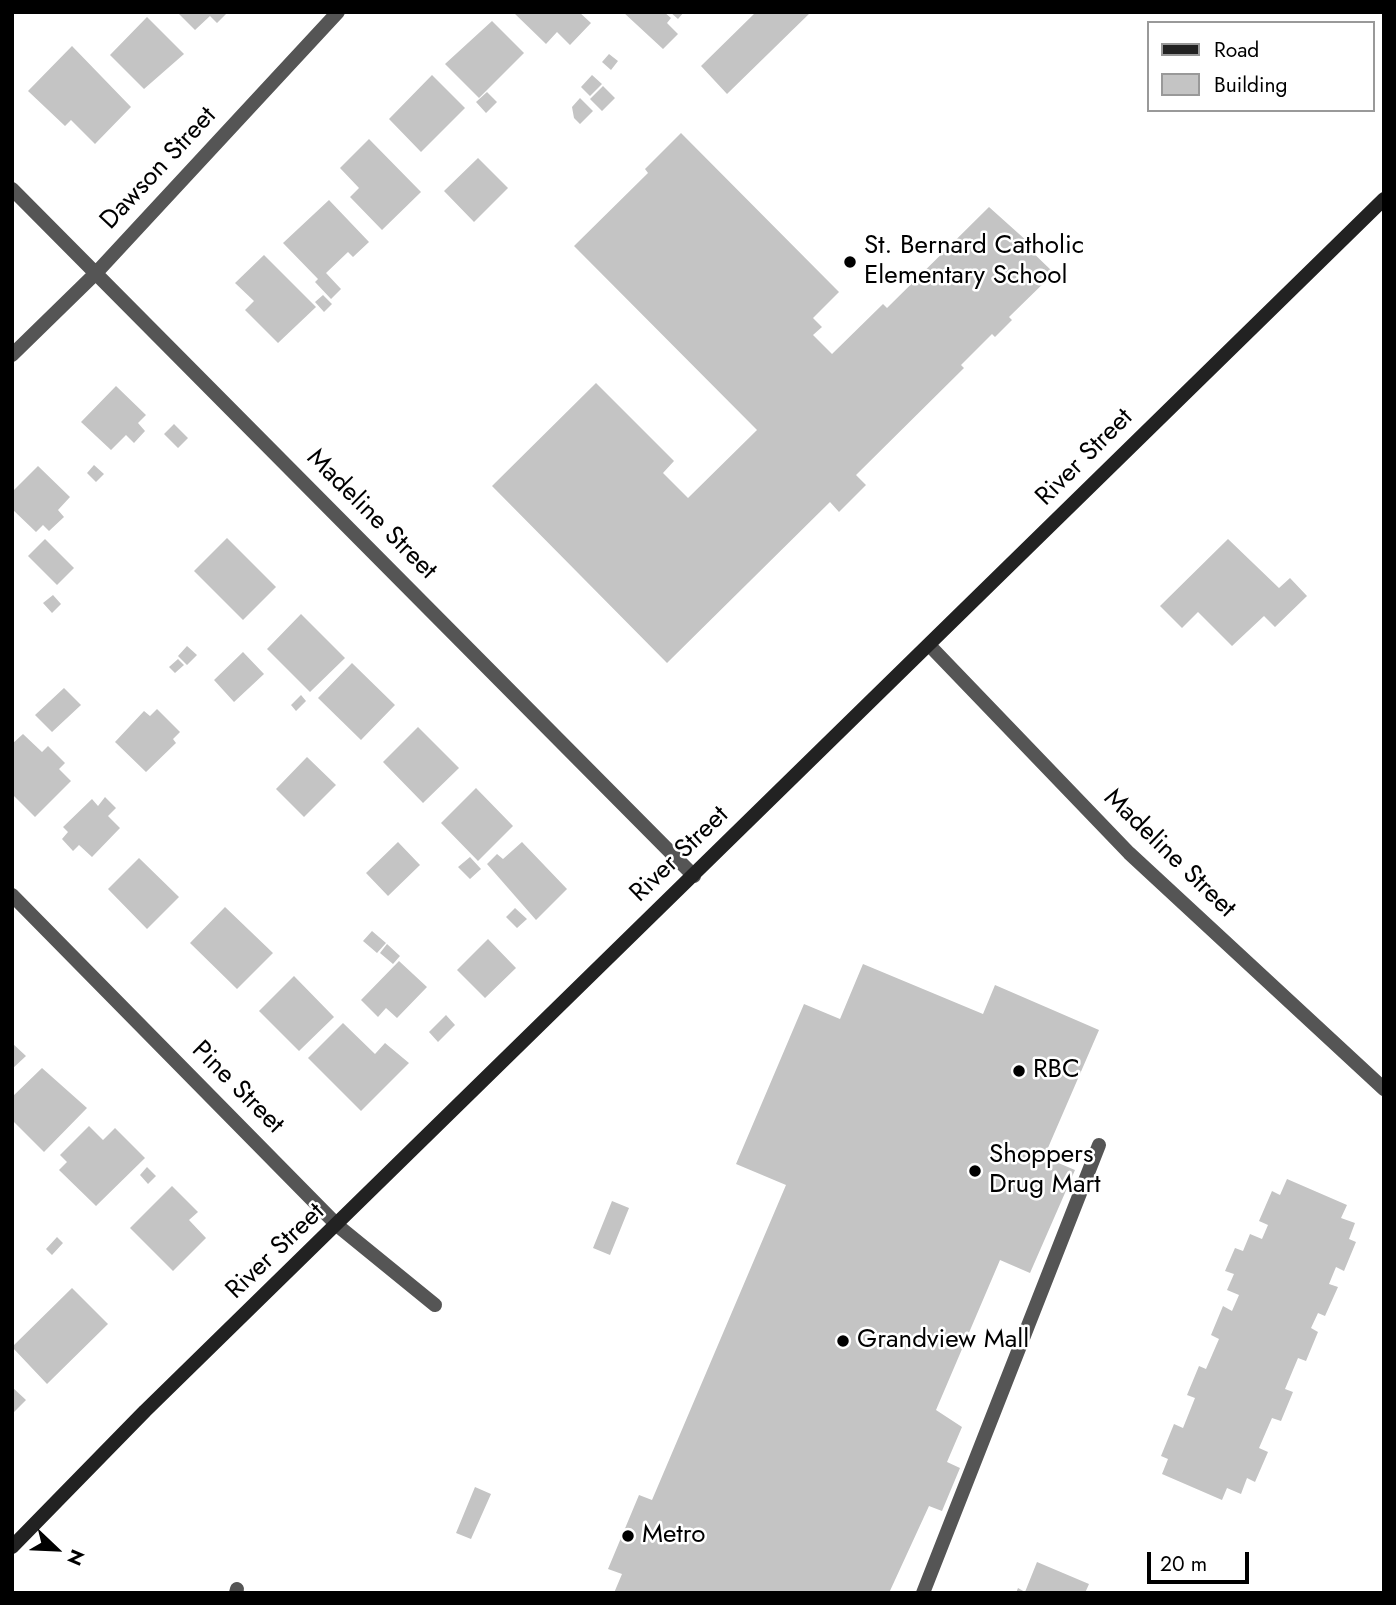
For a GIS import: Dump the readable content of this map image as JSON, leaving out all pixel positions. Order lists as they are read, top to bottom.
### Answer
{
  "streets": {
    "main road": ["River Street"],
    "street": ["Dawson Street", "Madeline Street", "Pine Street"]
  },
  "crossings": [
    ["Dawson Street", "Madeline Street"],
    ["River Street", "Madeline Street"],
    ["River Street", "Pine Street"]
  ],
  "places": [
    "St. Bernard Catholic Elementary School",
    "RBC",
    "Shoppers Drug Mart",
    "Grandview Mall",
    "Metro"
  ],
  "legend": ["Road", "Building"],
  "scale_bar": "20 m",
  "north": "bottom right"
}
